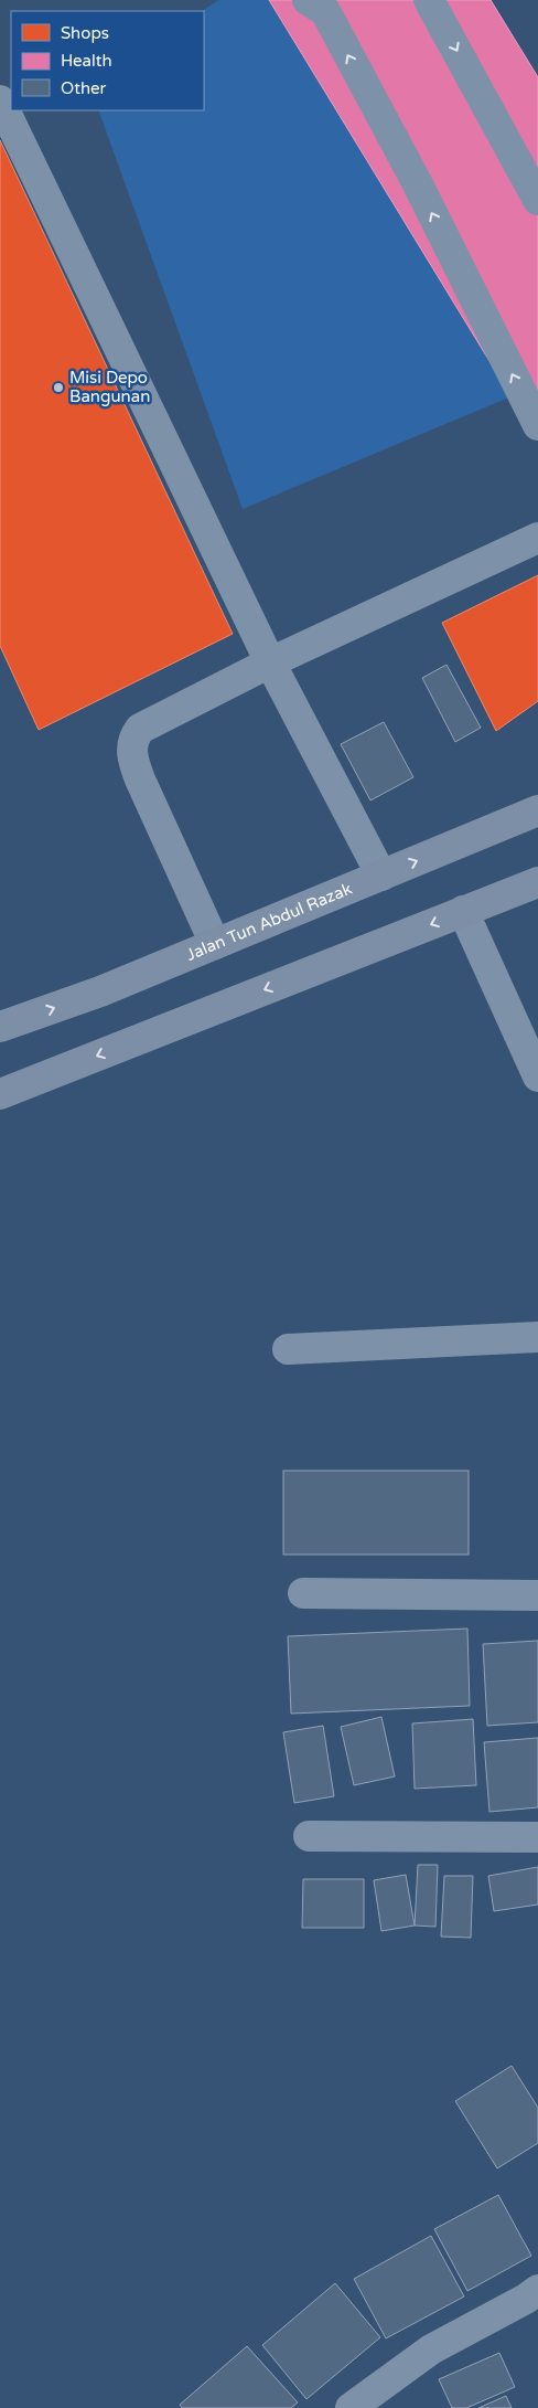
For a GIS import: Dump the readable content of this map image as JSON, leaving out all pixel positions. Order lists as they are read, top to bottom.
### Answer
{
  "streets": {
    "main road": ["Jalan Tun Abdul Razak"]
  },
  "places": ["Misi Depo Bangunan"],
  "legend": ["Shops", "Health", "Other"]
}
